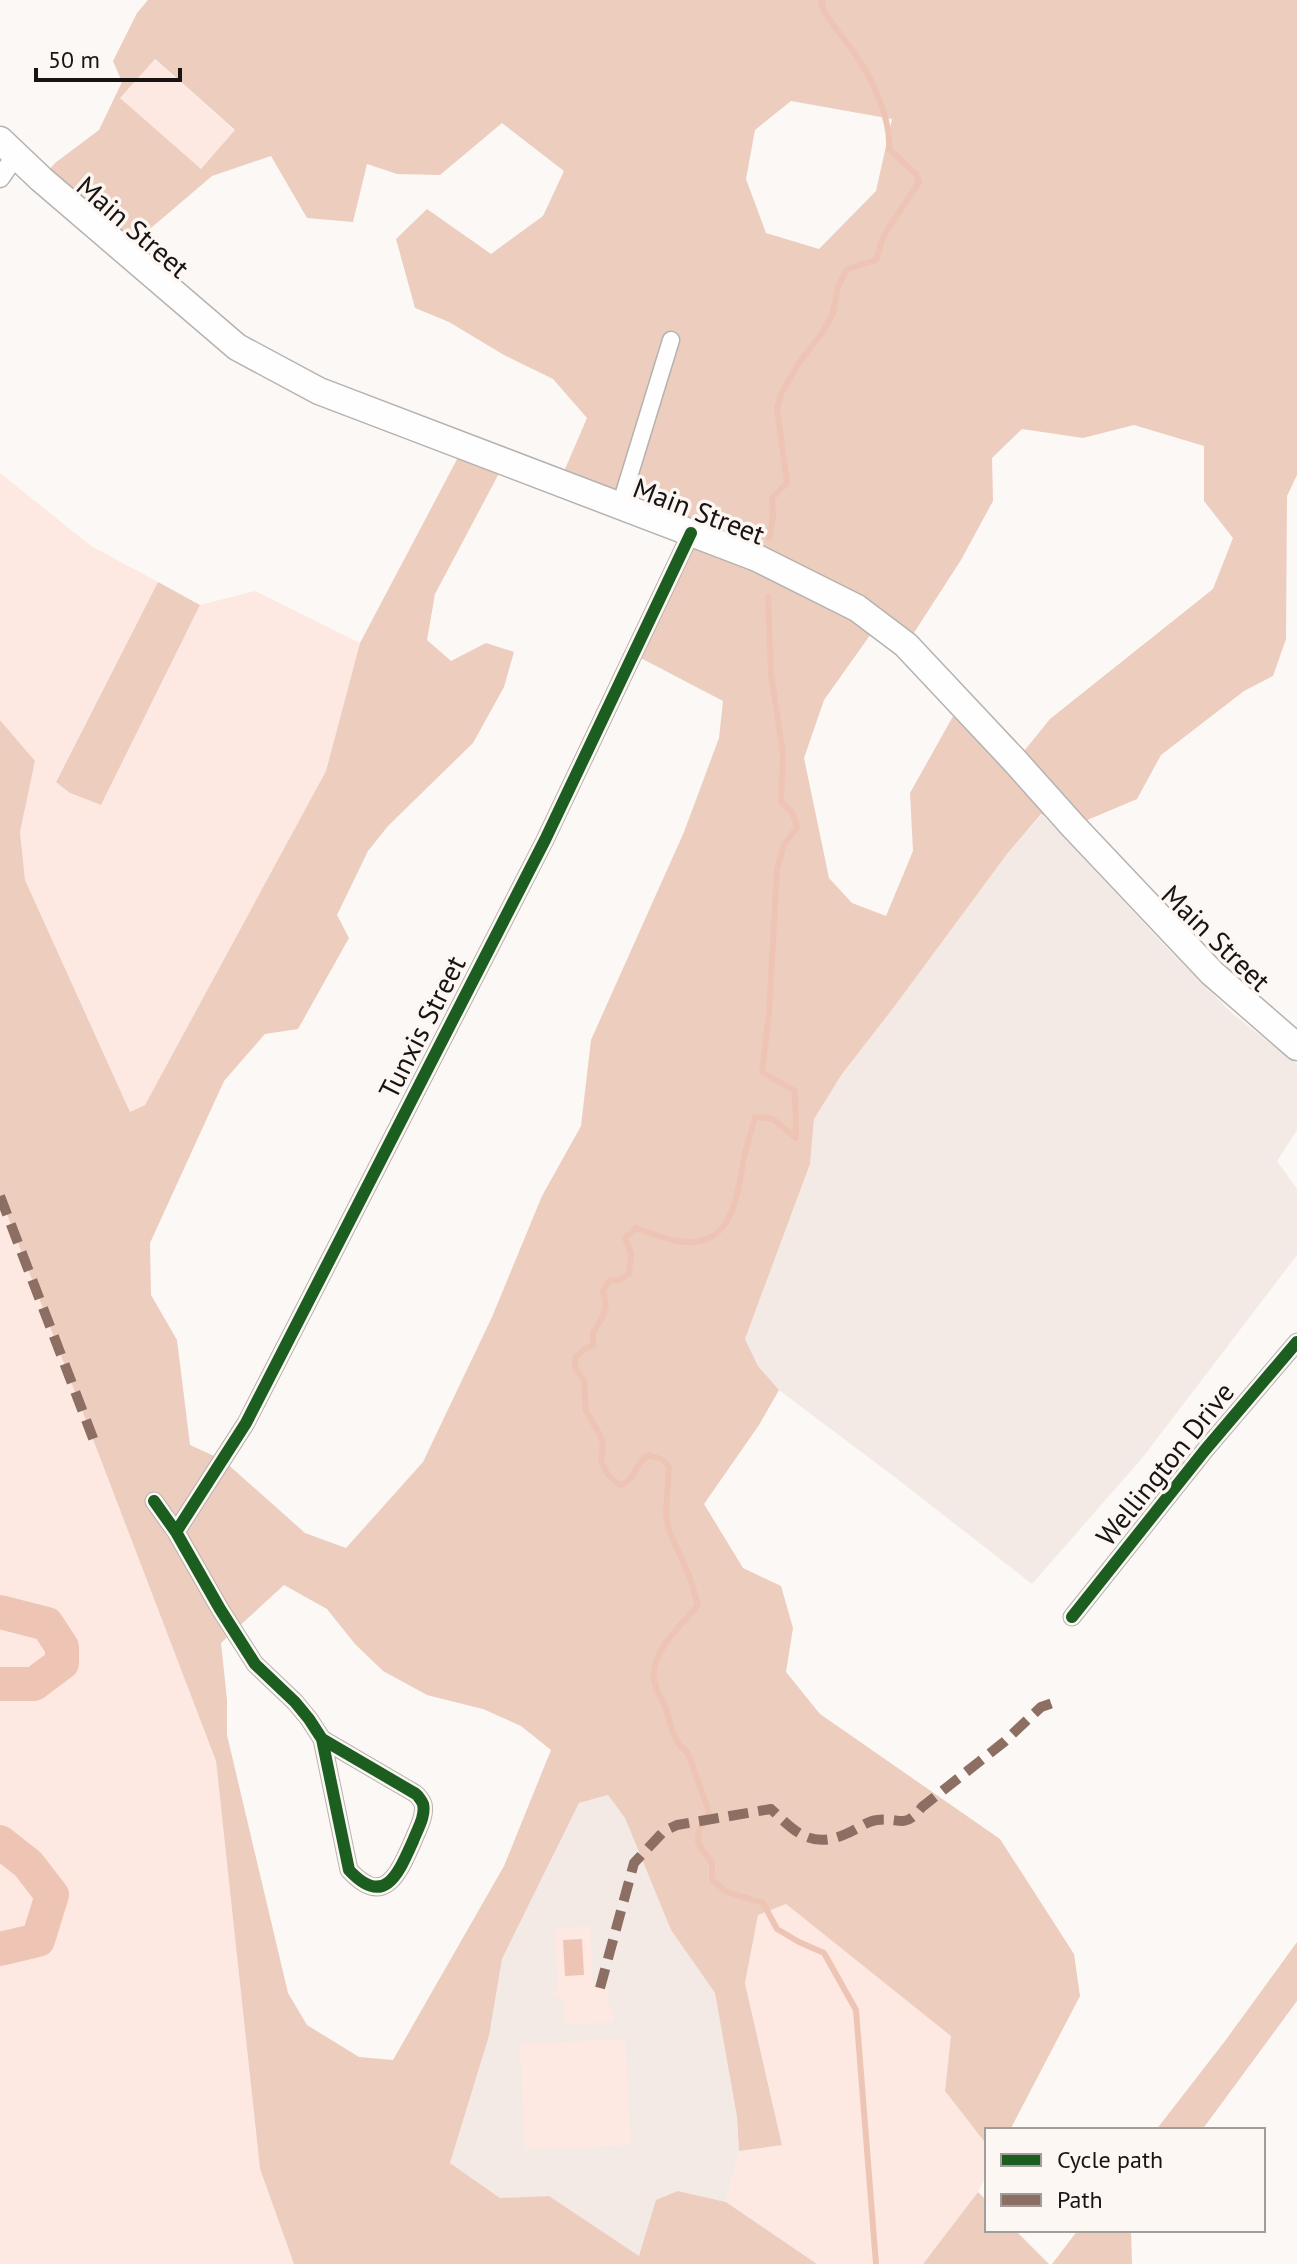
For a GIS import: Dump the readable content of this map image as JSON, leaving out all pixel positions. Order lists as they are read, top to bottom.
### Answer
{
  "streets": {
    "highway": ["Main Street"],
    "street": ["Tunxis Street", "Wellington Drive"]
  },
  "crossings": [
    ["Main Street", "Tunxis Street"]
  ],
  "legend": ["Cycle path", "Path"],
  "scale_bar": "50 m"
}
